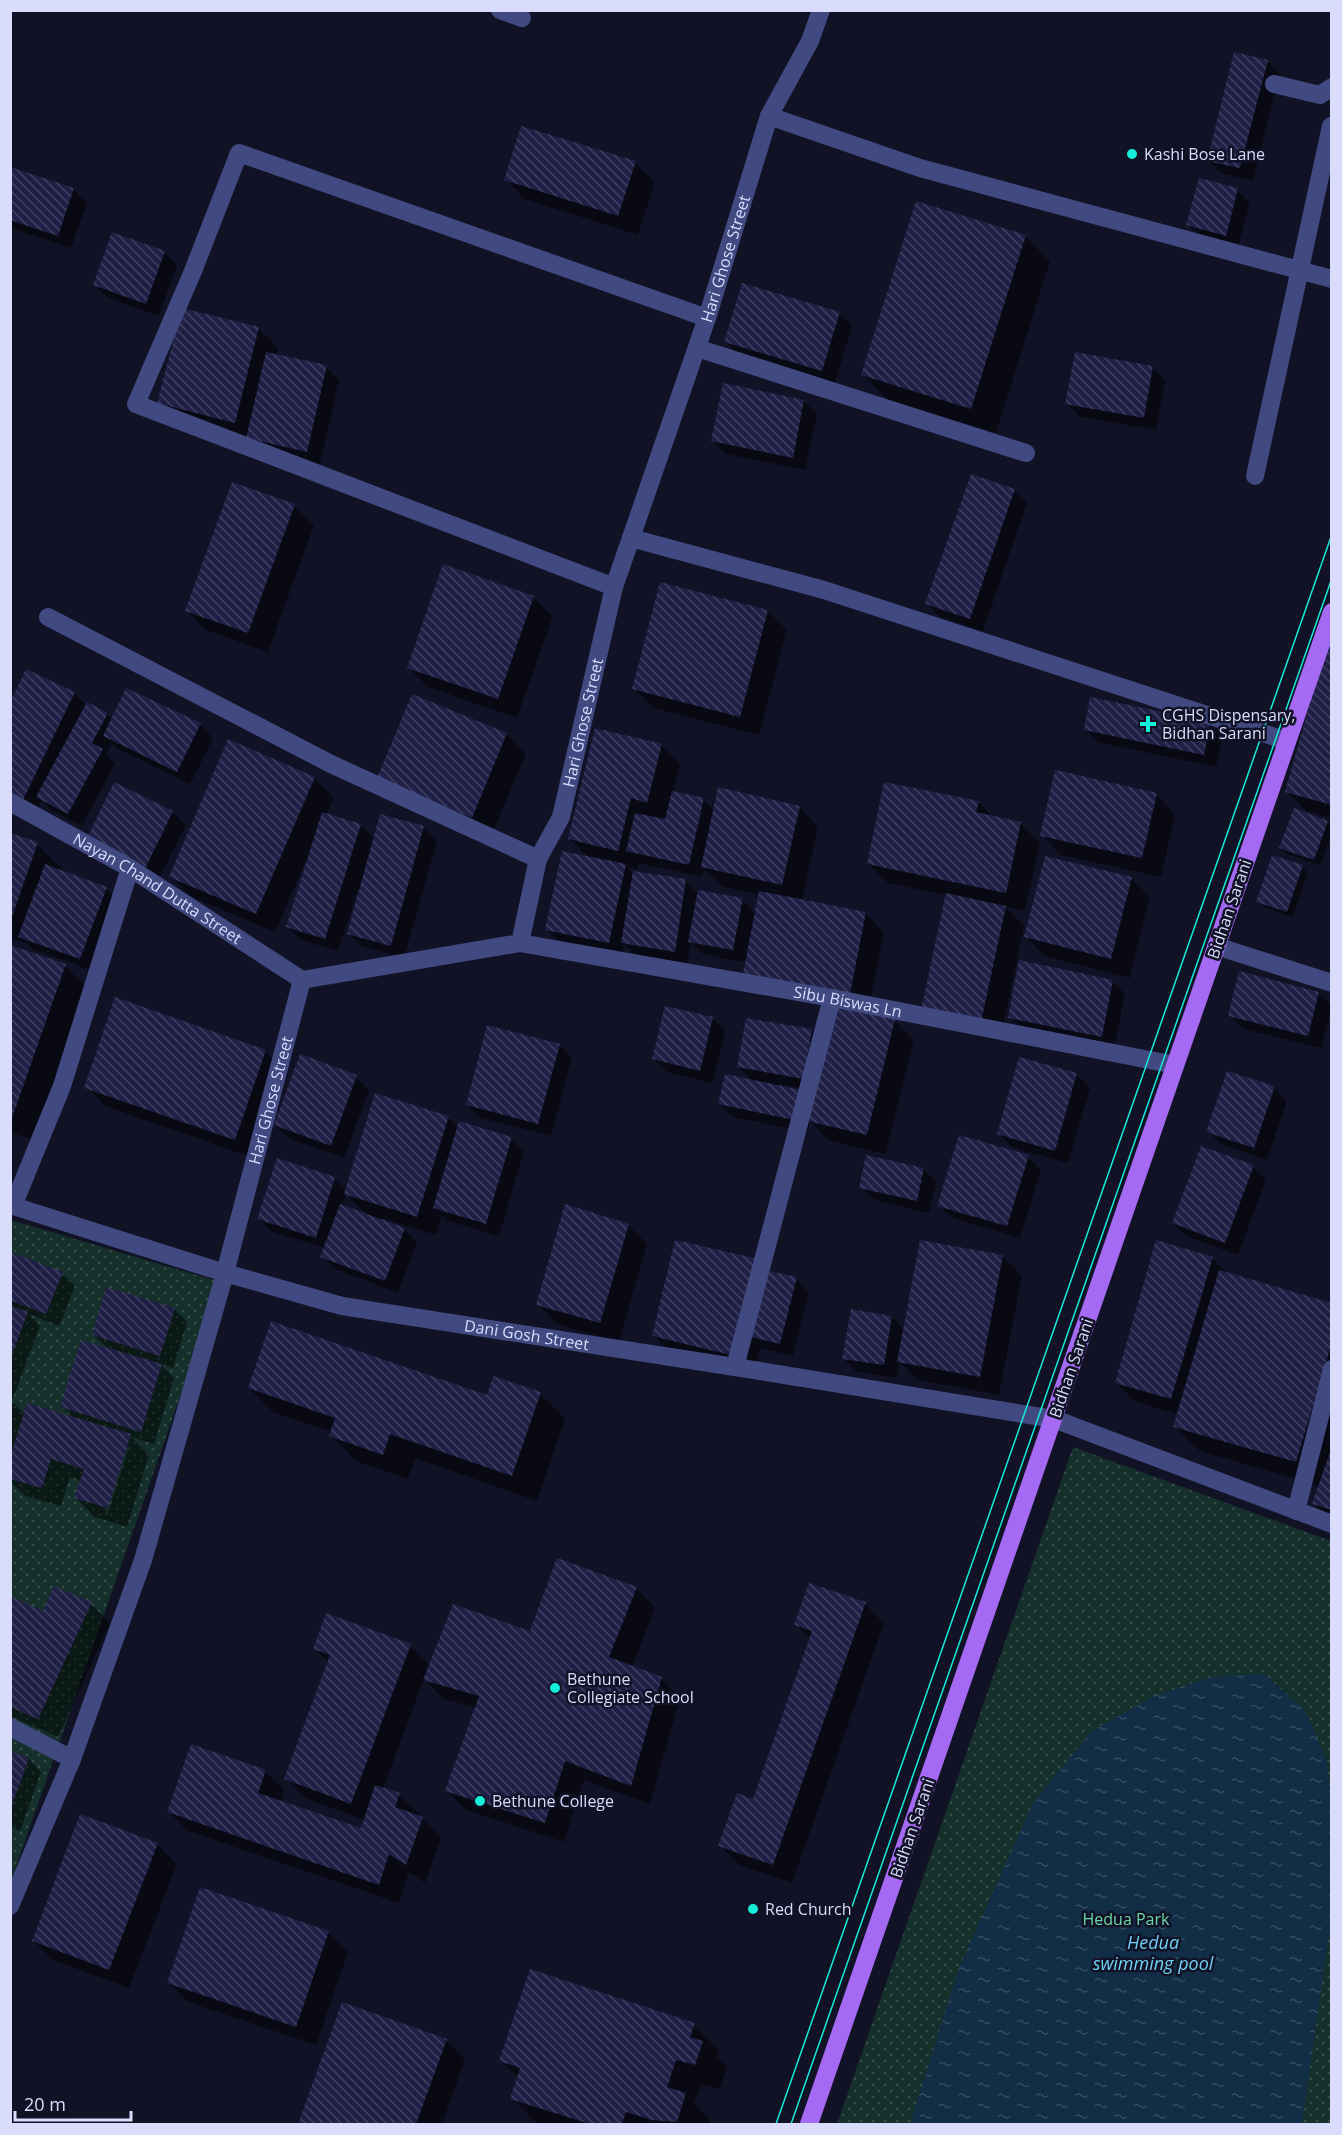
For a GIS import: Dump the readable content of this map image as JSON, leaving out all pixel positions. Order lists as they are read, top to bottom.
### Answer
{
  "streets": {
    "main road": ["Bidhan Sarani"],
    "street": [
      "Hari Ghose Street",
      "Nayan Chand Dutta Street",
      "Sibu Biswas Ln",
      "Dani Gosh Street"
    ]
  },
  "crossings": [
    ["Hari Ghose Street", "Nayan Chand Dutta Street"],
    ["Hari Ghose Street", "Sibu Biswas Ln"],
    ["Hari Ghose Street", "Dani Gosh Street"],
    ["Bidhan Sarani", "Sibu Biswas Ln"],
    ["Bidhan Sarani", "Dani Gosh Street"]
  ],
  "water": ["Hedua swimming pool"],
  "parks": ["Hedua Park"],
  "places": {
    "other": [
      "Kashi Bose Lane",
      "Bethune Collegiate School",
      "Bethune College",
      "Red Church"
    ],
    "health": ["CGHS Dispensary, Bidhan Sarani"]
  },
  "scale_bar": "20 m"
}
